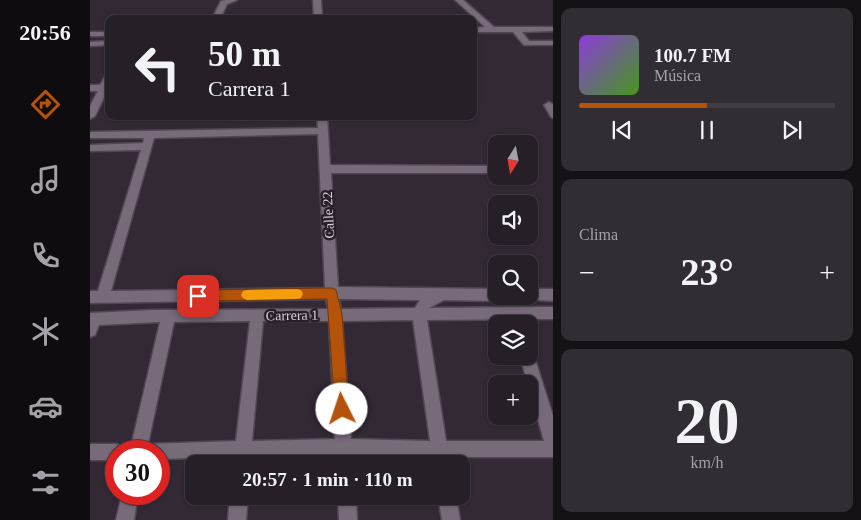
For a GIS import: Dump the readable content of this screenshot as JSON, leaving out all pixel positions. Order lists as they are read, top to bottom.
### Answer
{
  "streets": {
    "street": ["Calle 22", "Carrera 1"]
  },
  "crossings": [
    ["Calle 22", "Carrera 1"]
  ],
  "north": "bottom",
  "page": {
    "tabs": "20:56",
    "turn": ["50 m", "Carrera 1"],
    "song": ["100.7 FM", "Música"],
    "map_buttons": "+",
    "tile": [
      "Clima",
      ["20", "km/h"]
    ],
    "heat": ["−", "23°", "+"],
    "limit": "30",
    "trip": "20:57 · 1 min · 110 m"
  }
}
